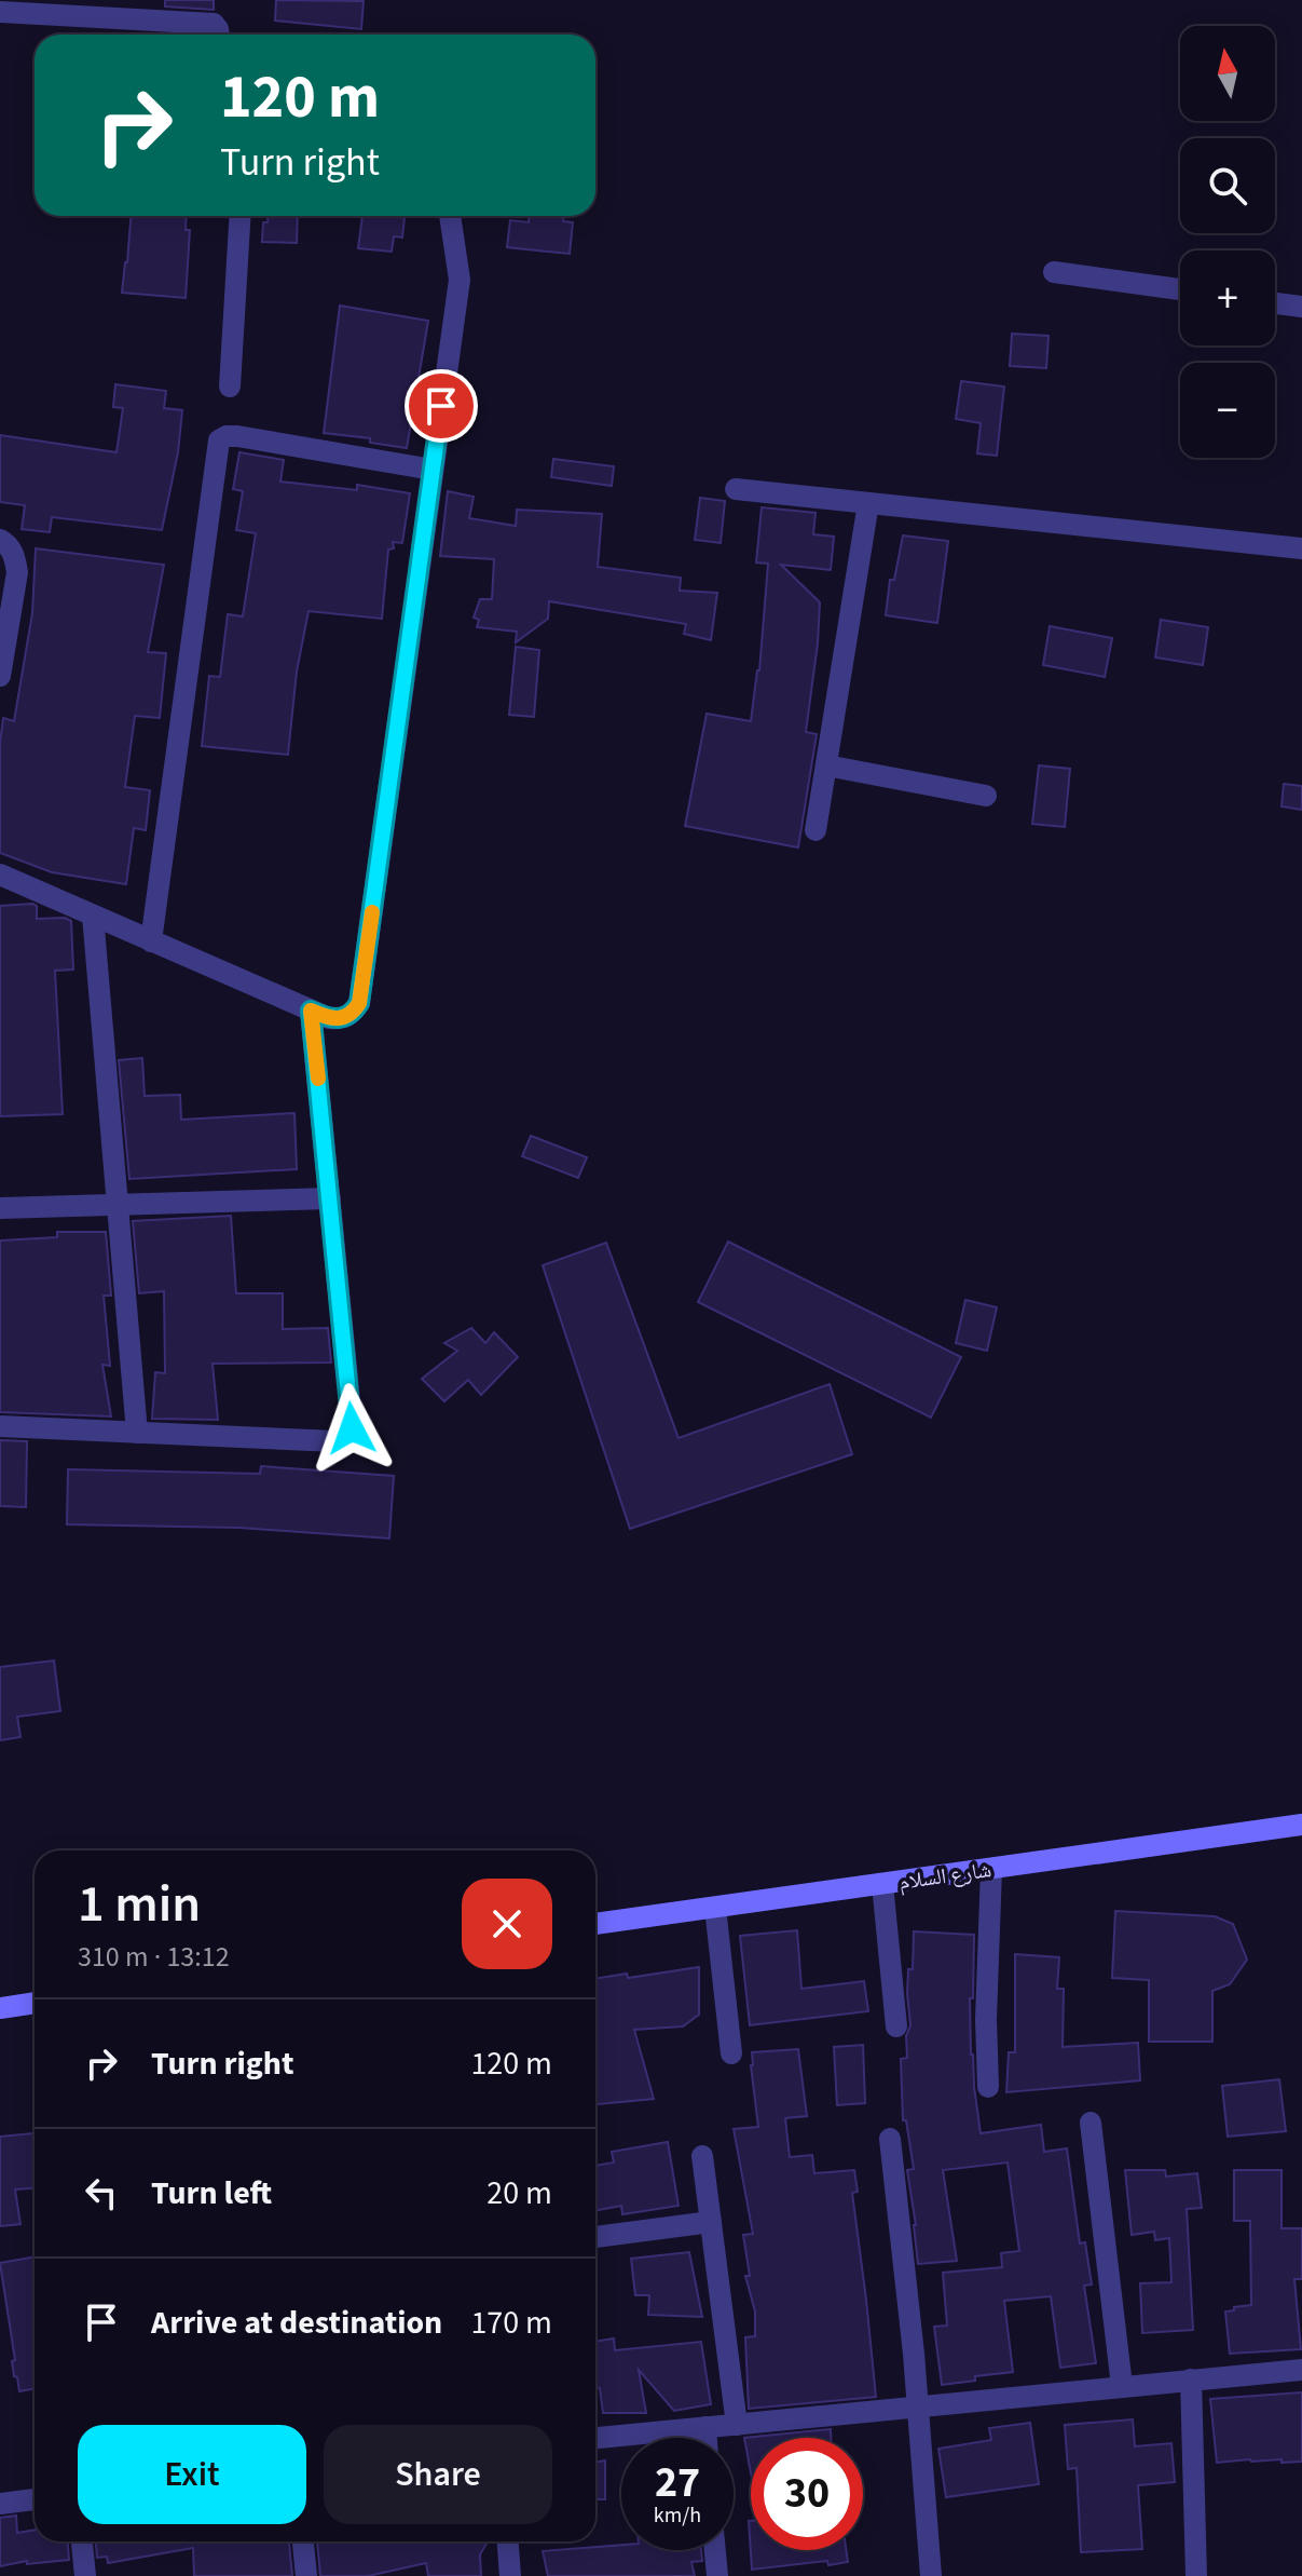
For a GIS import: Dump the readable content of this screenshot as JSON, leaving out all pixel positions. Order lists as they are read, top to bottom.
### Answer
{
  "streets": {
    "main road": ["شارع السلام"]
  },
  "north": "top",
  "page": {
    "map_buttons": ["+", "−"],
    "turn": ["120 m", "Turn right"],
    "heading": ["1 min", "310 m · 13:12"],
    "list": [
      {
        "name": "Turn right",
        "value": "120 m"
      },
      {
        "name": "Turn left",
        "value": "20 m"
      },
      {
        "name": "Arrive at destination",
        "value": "170 m"
      }
    ],
    "buttons": ["Exit", "Share"],
    "speed": "27 km/h",
    "limit": "30"
  }
}
